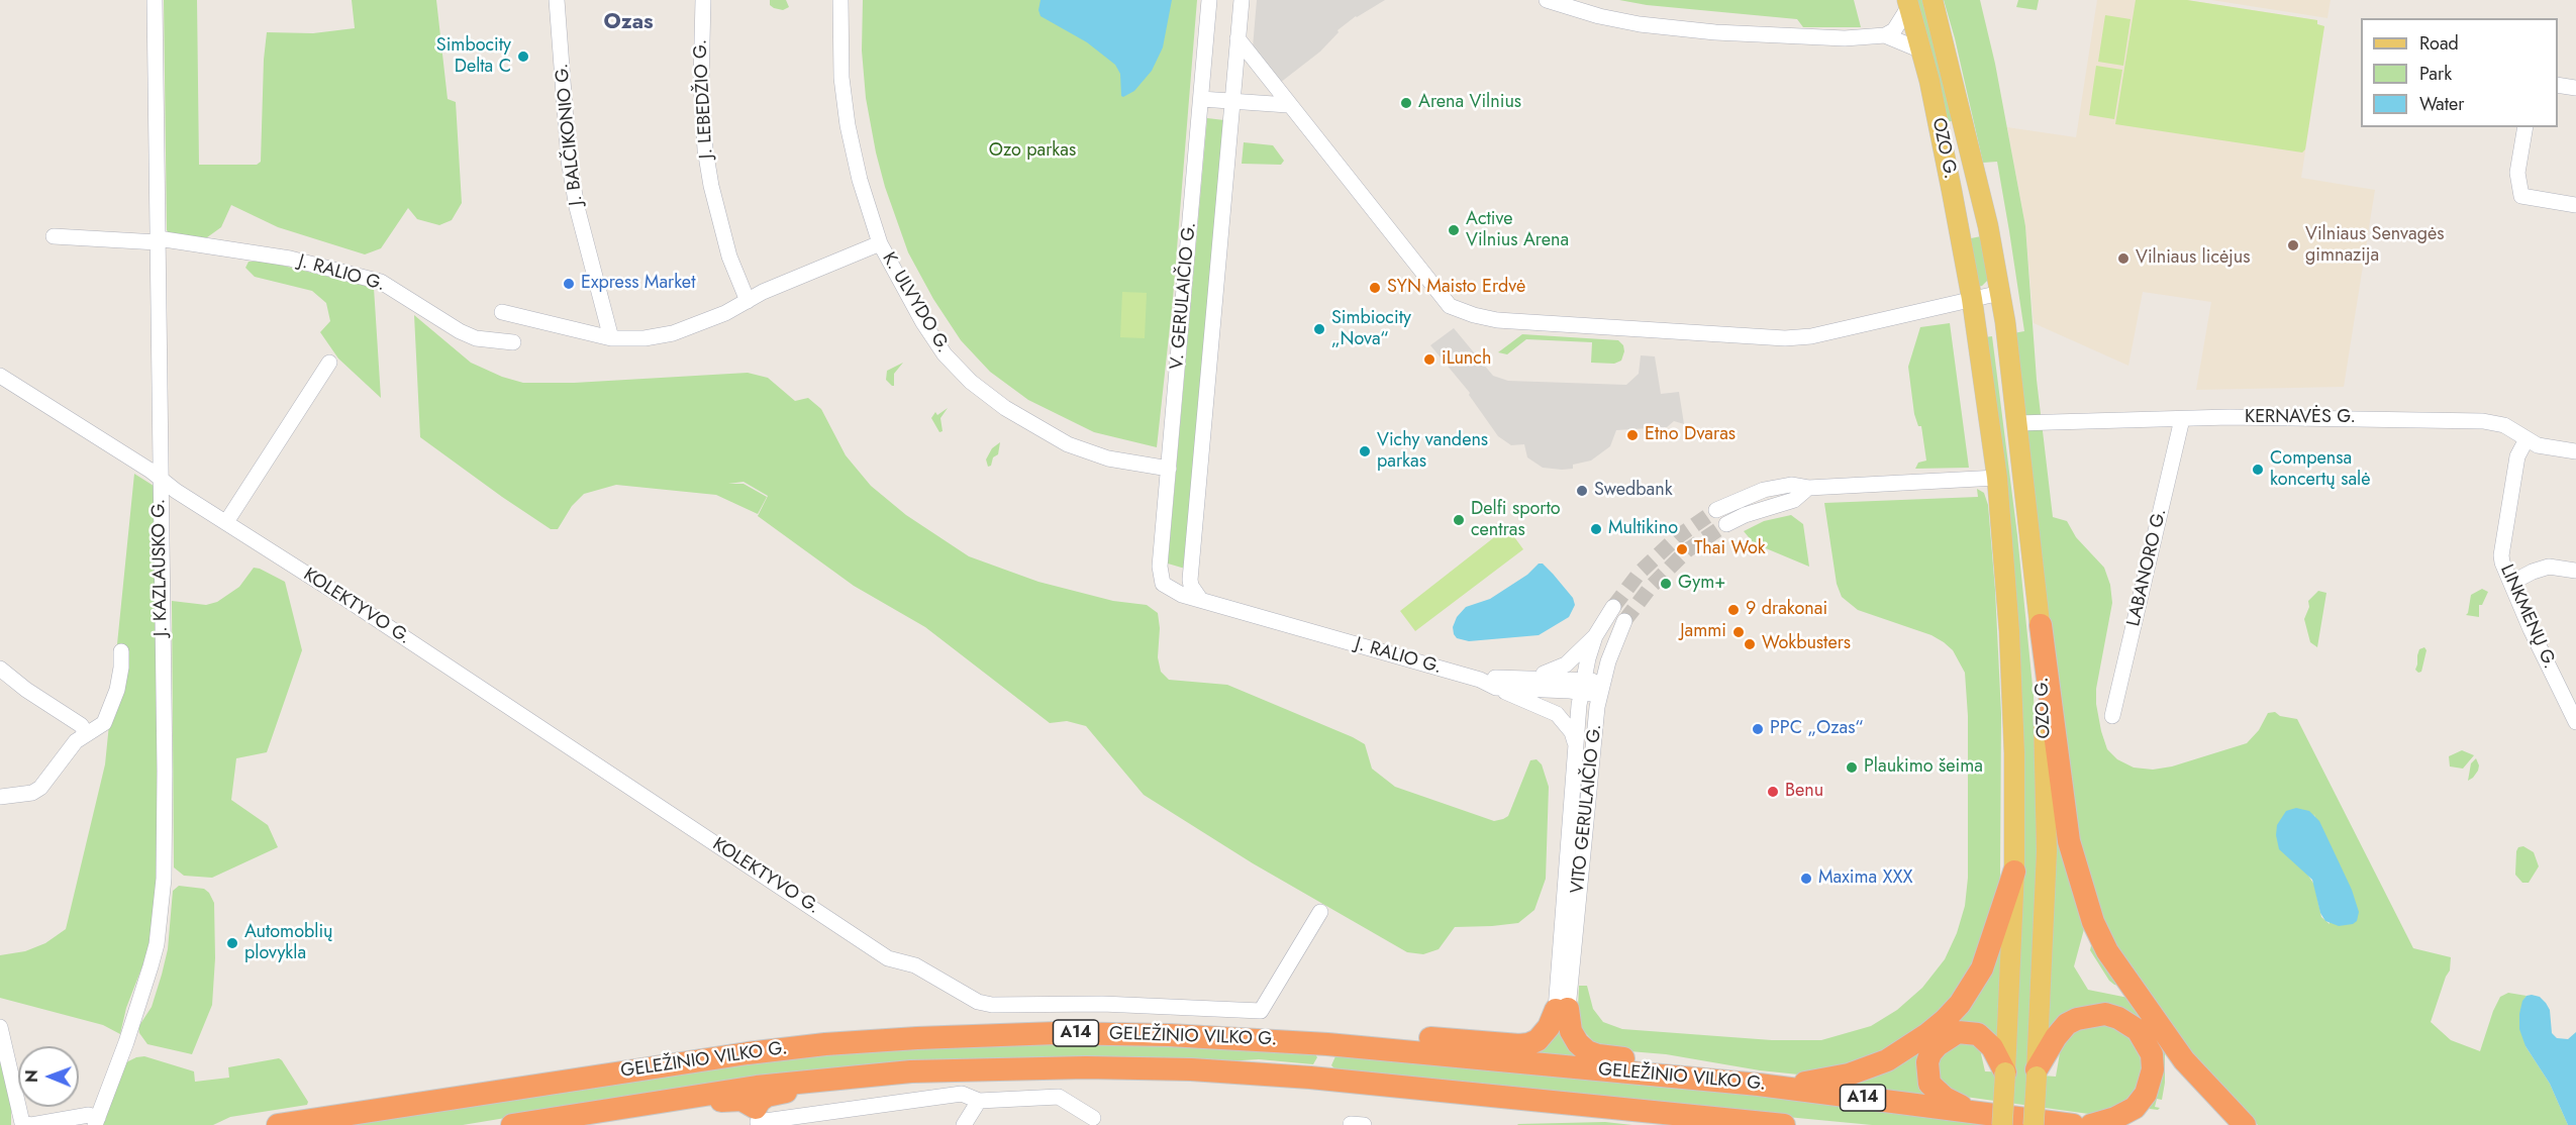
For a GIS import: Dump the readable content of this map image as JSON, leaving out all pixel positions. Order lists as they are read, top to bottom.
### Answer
{
  "streets": {
    "highway": ["A14", "GELEŽINIO VILKO G."],
    "main road": ["OZO G."],
    "street": [
      "J. LEBEDŽIO G.",
      "J. BALČIKONIO G.",
      "J. RALIO G.",
      "V. GERULAIČIO G.",
      "K. ULVYDO G.",
      "KERNAVĖS G.",
      "J. KAZLAUSKO G.",
      "LABANORO G.",
      "KOLEKTYVO G.",
      "LINKMENŲ G.",
      "VITO GERULAIČIO G."
    ]
  },
  "crossings": [
    ["OZO G.", "KERNAVĖS G."],
    ["J. RALIO G.", "J. KAZLAUSKO G."],
    ["J. RALIO G.", "VITO GERULAIČIO G."],
    ["V. GERULAIČIO G.", "K. ULVYDO G."],
    ["KERNAVĖS G.", "LABANORO G."],
    ["KERNAVĖS G.", "LINKMENŲ G."],
    ["J. KAZLAUSKO G.", "KOLEKTYVO G."]
  ],
  "districts": ["Ozas"],
  "parks": ["Ozo parkas"],
  "places": [
    "Simbocity Delta C",
    "Arena Vilnius",
    "Active Vilnius Arena",
    "Vilniaus Senvagės gimnazija",
    "Vilniaus licėjus",
    "Express Market",
    "SYN Maisto Erdvė",
    "Simbiocity „Nova“",
    "iLunch",
    "Etno Dvaras",
    "Vichy vandens parkas",
    "Compensa koncertų salė",
    "Swedbank",
    "Delfi sporto centras",
    "Multikino",
    "Thai Wok",
    "Gym+",
    "9 drakonai",
    "Jammi",
    "Wokbusters",
    "PPC „Ozas“",
    "Plaukimo šeima",
    "Benu",
    "Maxima XXX",
    "Automoblių plovykla"
  ],
  "legend": ["Road", "Park", "Water"],
  "north": "left"
}
